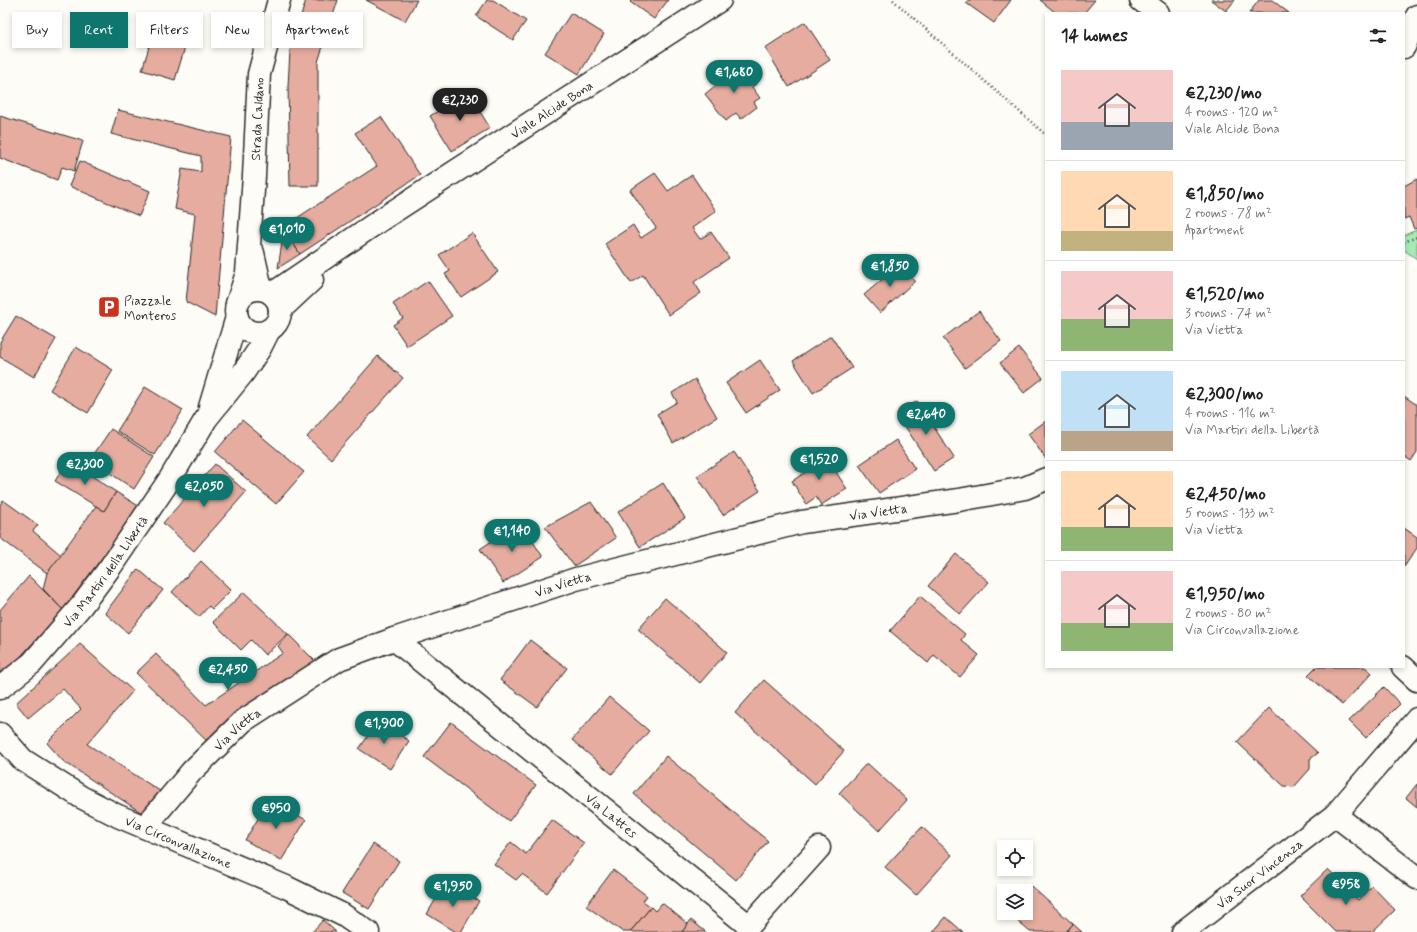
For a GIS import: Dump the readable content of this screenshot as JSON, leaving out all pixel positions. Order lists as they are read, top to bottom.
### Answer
{
  "streets": {
    "street": [
      "Viale Alcide Bona",
      "Strada Caldano",
      "Via Vietta",
      "Via Martiri della Libertà",
      "Via Lattes",
      "Via Circonvallazione",
      "Via Suor Vincenza"
    ]
  },
  "crossings": [
    ["Viale Alcide Bona", "Strada Caldano"],
    ["Viale Alcide Bona", "Via Martiri della Libertà"],
    ["Strada Caldano", "Via Martiri della Libertà"],
    ["Via Vietta", "Via Lattes"],
    ["Via Vietta", "Via Circonvallazione"]
  ],
  "places": {
    "parking": ["Piazzale Monteros"]
  },
  "page": {
    "chip": [
      "Buy",
      "Rent",
      "Filters",
      "New",
      "Apartment"
    ],
    "heading": "14 homes",
    "price": [
      "€1,680",
      "€2,230",
      "€1,010",
      "€1,850",
      "€2,640",
      "€1,520",
      "€2,300",
      "€2,050",
      "€1,140",
      "€2,450",
      "€1,900",
      "€950",
      "€958",
      "€1,950"
    ],
    "list": [
      {
        "name": "€2,230/mo",
        "note": "4 rooms · 120 m² · Viale Alcide Bona"
      },
      {
        "name": "€1,850/mo",
        "note": "2 rooms · 78 m² · Apartment"
      },
      {
        "name": "€1,520/mo",
        "note": "3 rooms · 74 m² · Via Vietta"
      },
      {
        "name": "€2,300/mo",
        "note": "4 rooms · 116 m² · Via Martiri della Libertà"
      },
      {
        "name": "€2,450/mo",
        "note": "5 rooms · 133 m² · Via Vietta"
      },
      {
        "name": "€1,950/mo",
        "note": "2 rooms · 80 m² · Via Circonvallazione"
      }
    ]
  }
}
